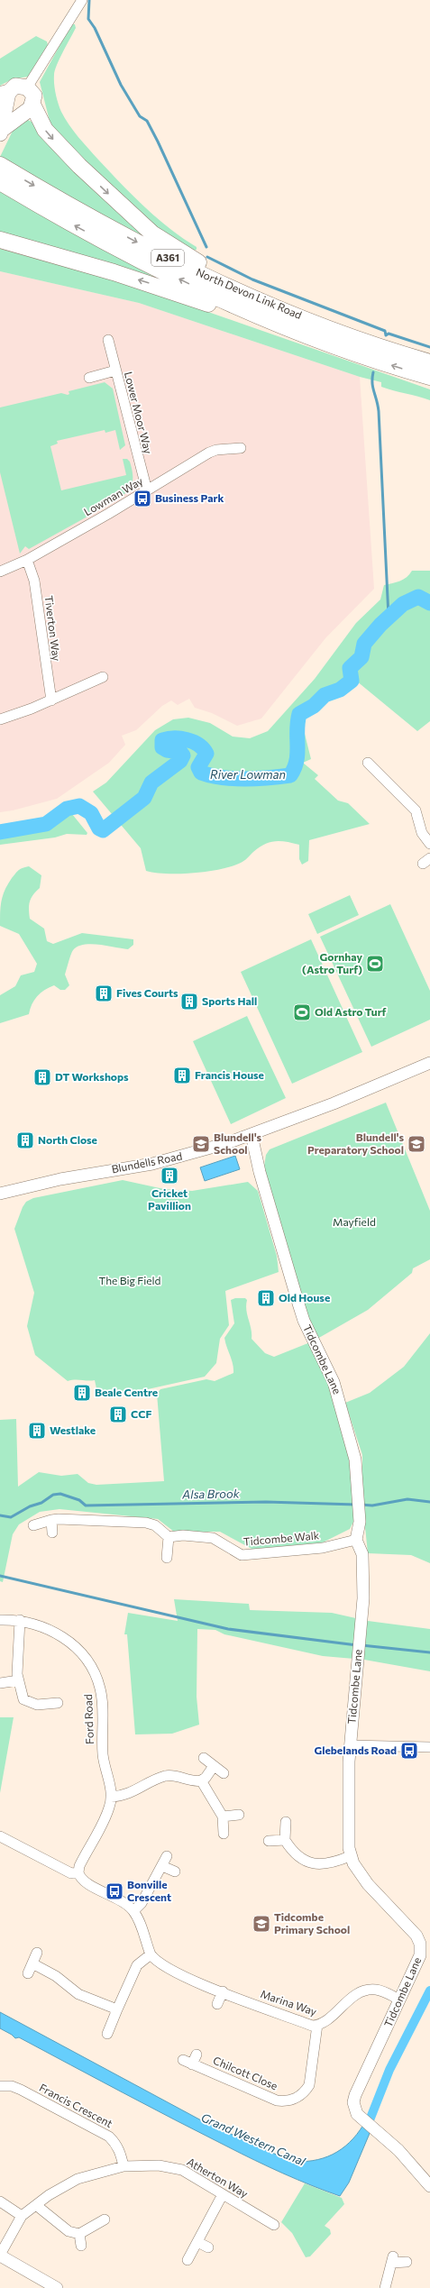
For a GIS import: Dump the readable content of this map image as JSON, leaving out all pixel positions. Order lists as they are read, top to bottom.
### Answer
{
  "streets": {
    "highway": ["A361", "North Devon Link Road"],
    "street": [
      "Lower Moor Way",
      "Lowman Way",
      "Tiverton Way",
      "Blundells Road",
      "Tidcombe Lane",
      "Tidcombe Walk",
      "Ford Road",
      "Marina Way",
      "Chilcott Close",
      "Francis Crescent",
      "Atherton Way"
    ]
  },
  "crossings": [
    ["Lower Moor Way", "Lowman Way"],
    ["Lowman Way", "Tiverton Way"],
    ["Blundells Road", "Tidcombe Lane"],
    ["Tidcombe Lane", "Tidcombe Walk"],
    ["Tidcombe Lane", "Marina Way"],
    ["Marina Way", "Chilcott Close"],
    ["Francis Crescent", "Atherton Way"]
  ],
  "water": ["River Lowman", "Alsa Brook", "Grand Western Canal"],
  "parks": ["Mayfield", "The Big Field"],
  "places": {
    "bus stop": ["Business Park", "Glebelands Road", "Bonville Crescent"],
    "sports": ["Gornhay (Astro Turf)", "Old Astro Turf"],
    "building": [
      "Fives Courts",
      "Sports Hall",
      "Francis House",
      "DT Workshops",
      "North Close",
      "Cricket Pavillion",
      "Old House",
      "Beale Centre",
      "CCF",
      "Westlake"
    ],
    "school or university": ["Blundell's School", "Blundell's Preparatory School", "Tidcombe Primary School"]
  }
}
